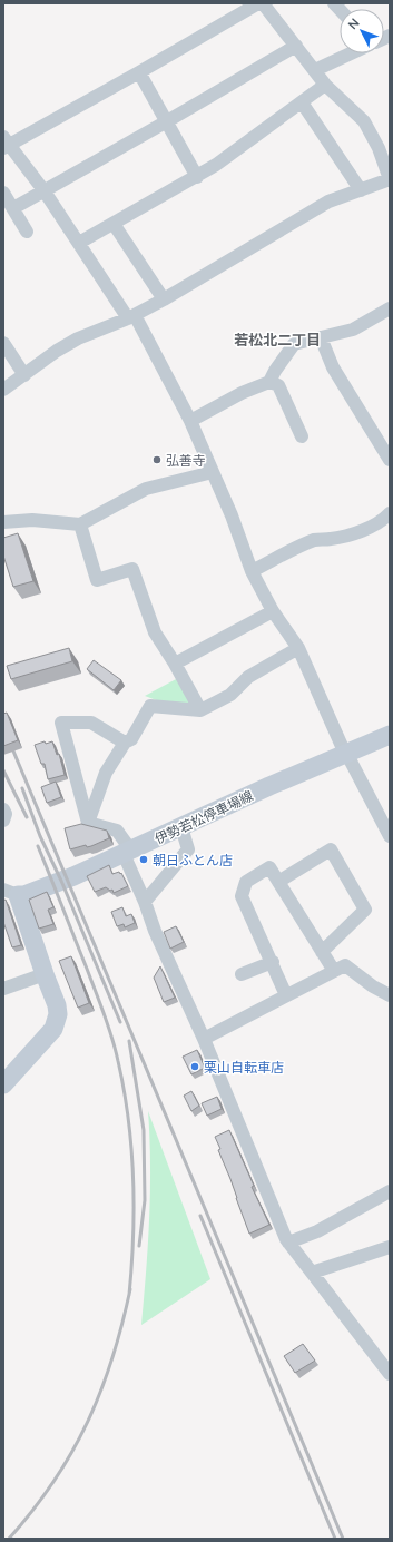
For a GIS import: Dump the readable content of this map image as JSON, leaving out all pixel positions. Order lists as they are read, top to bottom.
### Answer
{
  "streets": {
    "main road": ["伊勢若松停車場線"]
  },
  "districts": ["若松北二丁目"],
  "places": ["弘善寺", "朝日ふとん店", "栗山自転車店"],
  "north": "top left"
}
